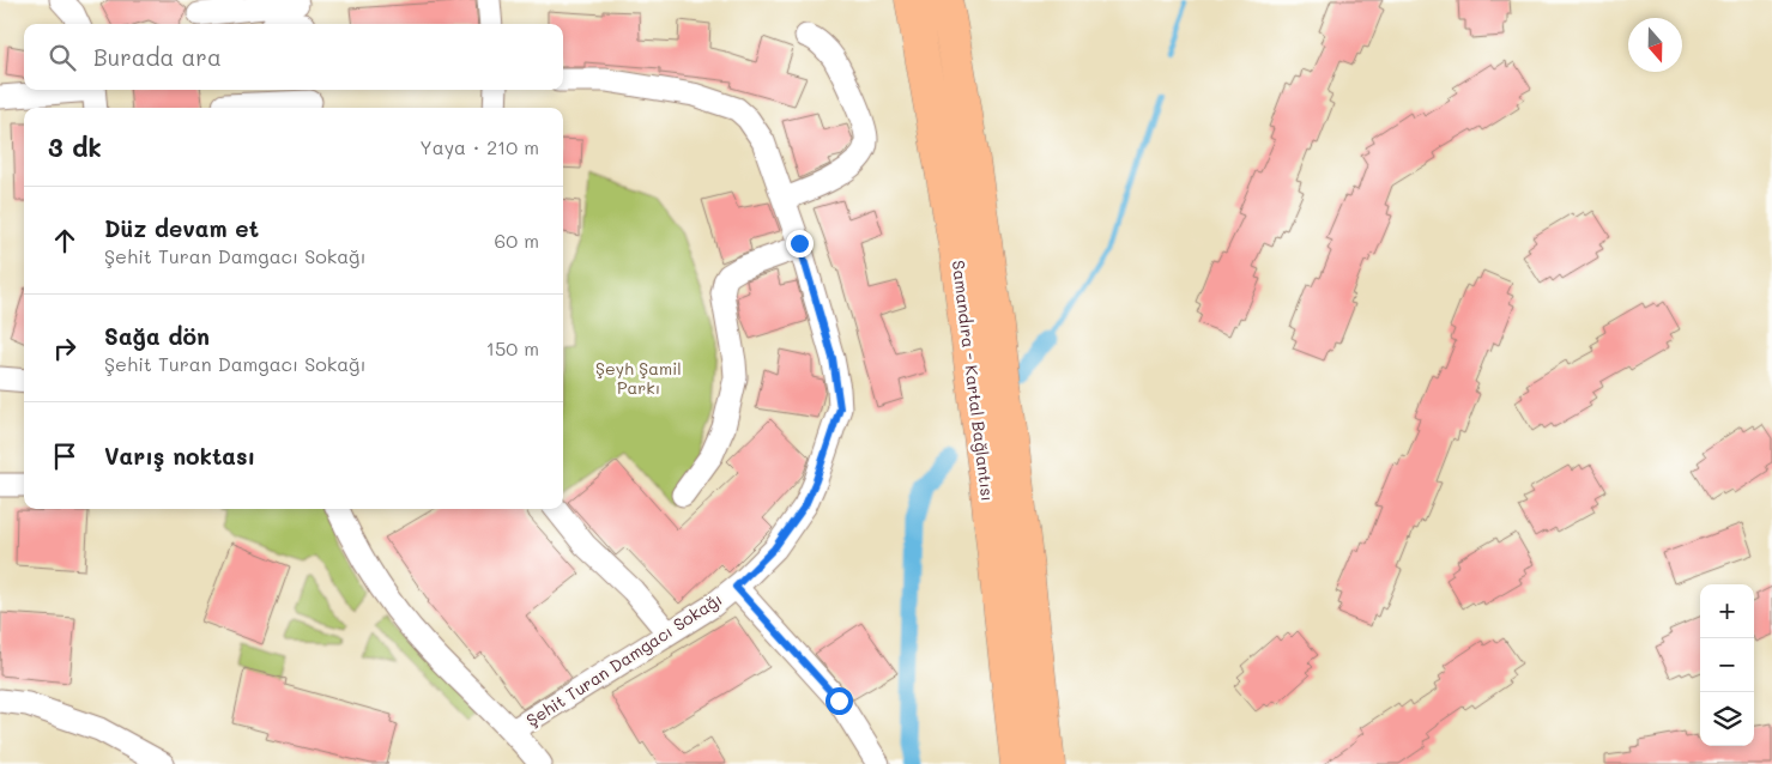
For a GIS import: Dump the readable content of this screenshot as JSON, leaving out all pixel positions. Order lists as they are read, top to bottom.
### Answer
{
  "streets": {
    "highway": ["Samandıra - Kartal Bağlantısı"],
    "street": ["Şehit Turan Damgacı Sokağı"]
  },
  "parks": ["Şeyh Şamil Parkı"],
  "north": "bottom",
  "page": {
    "search": "Burada ara",
    "heading": ["3 dk", "Yaya · 210 m"],
    "list": [
      ["Düz devam et", "Şehit Turan Damgacı Sokağı", "60 m"],
      ["Sağa dön", "Şehit Turan Damgacı Sokağı", "150 m"],
      "Varış noktası"
    ],
    "map_buttons": ["+", "−"]
  }
}
